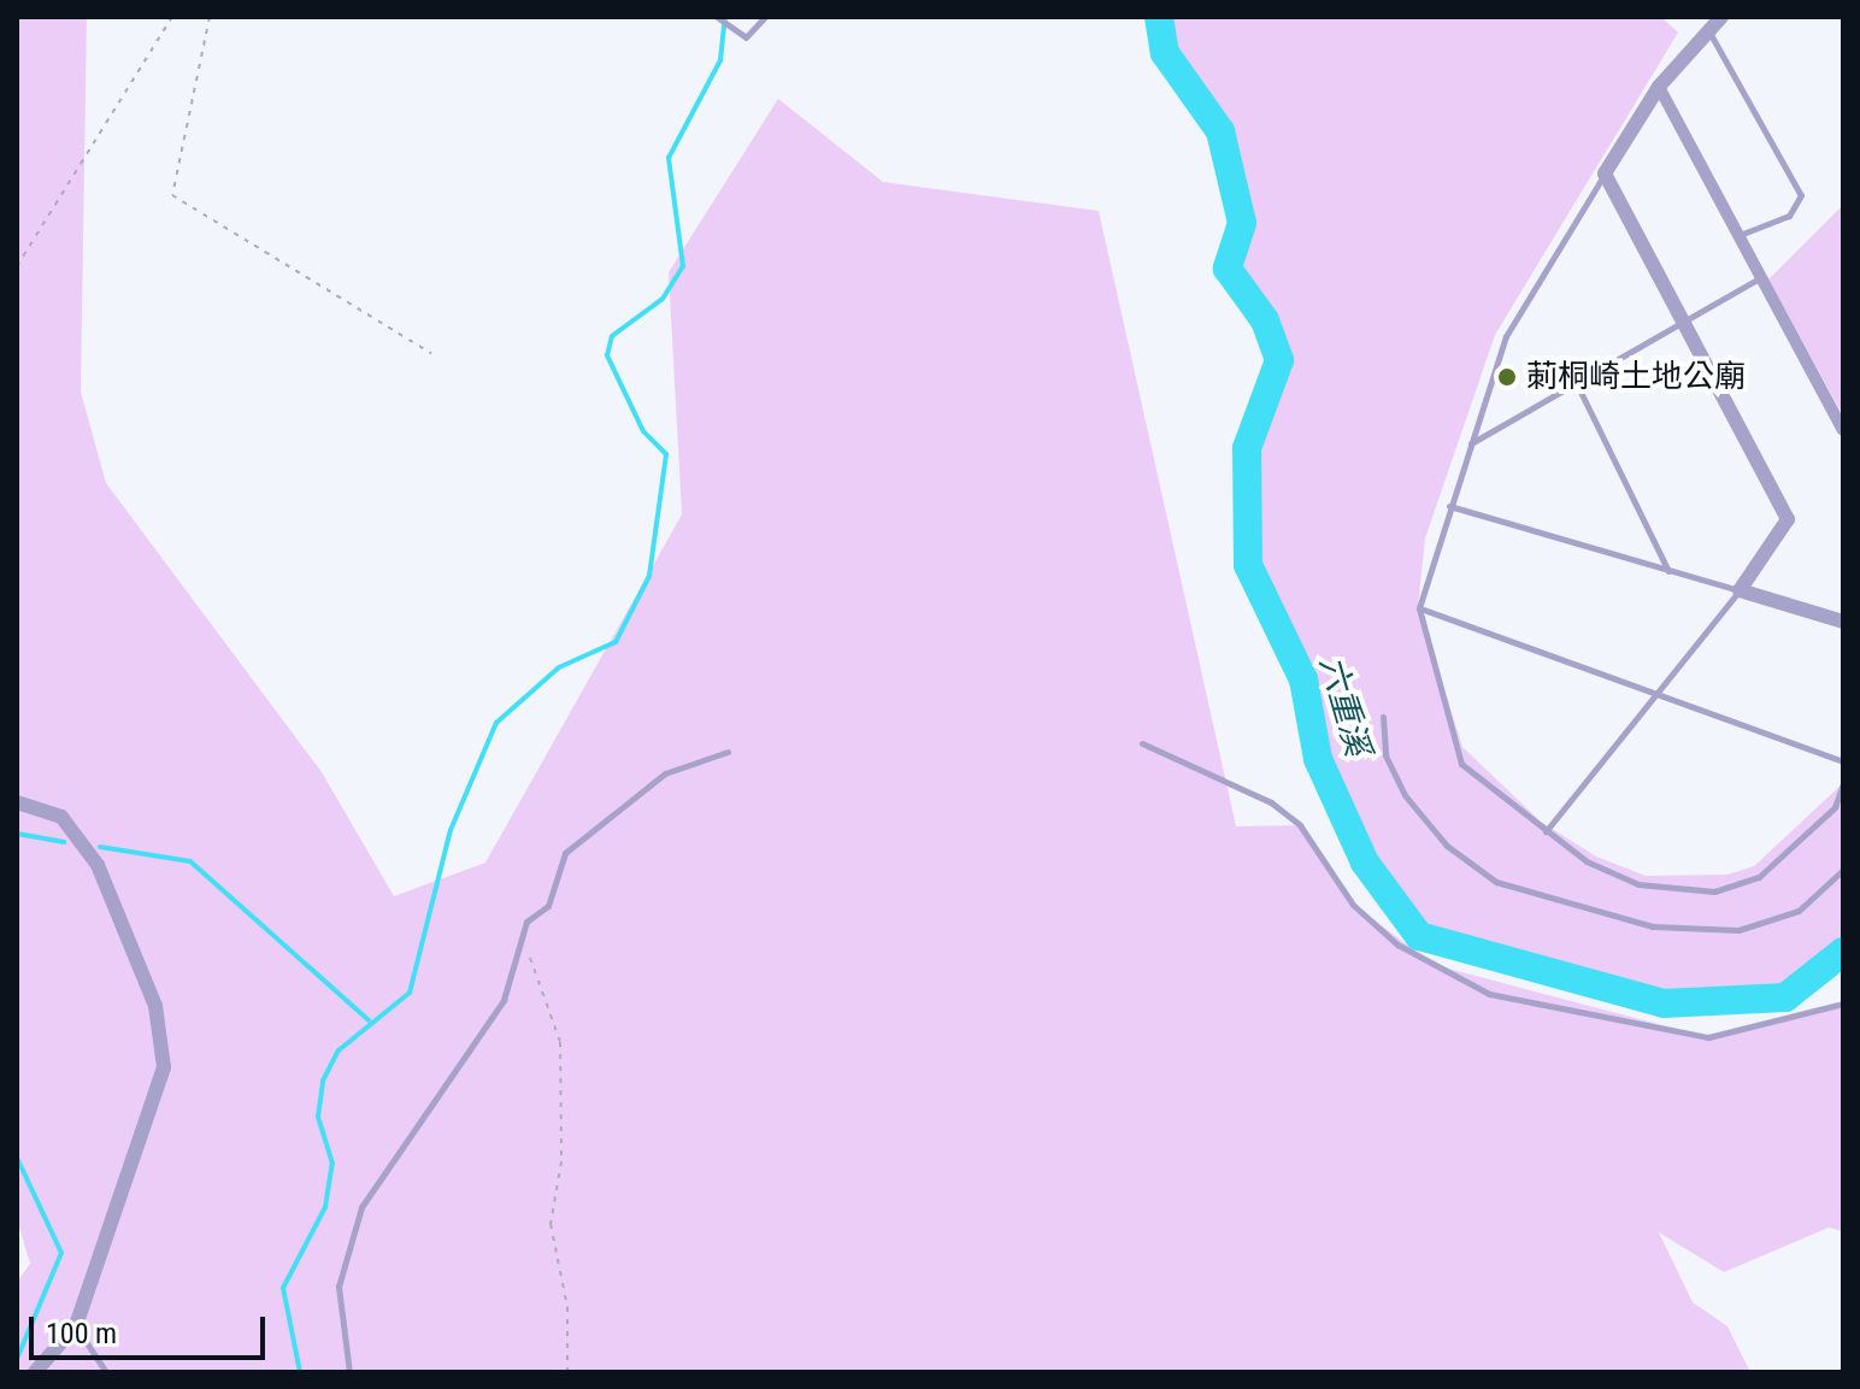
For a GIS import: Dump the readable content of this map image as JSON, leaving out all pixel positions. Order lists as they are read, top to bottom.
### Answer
{
  "water": ["六重溪"],
  "places": ["莿桐崎土地公廟"],
  "scale_bar": "100 m"
}
